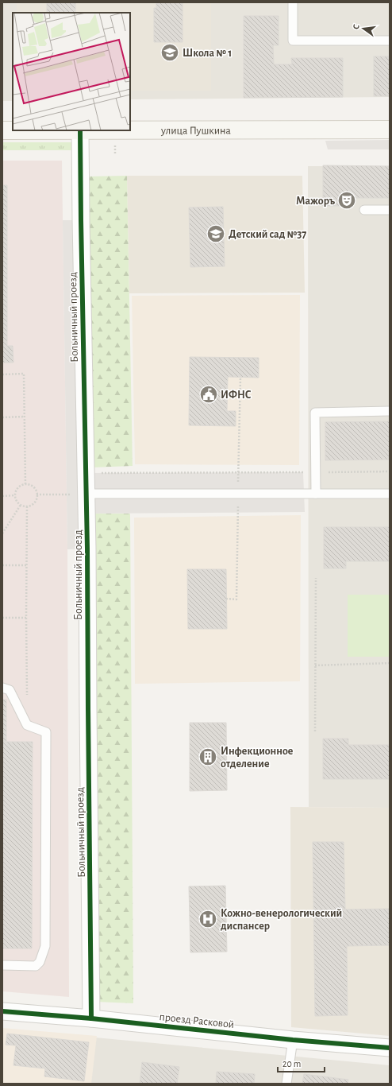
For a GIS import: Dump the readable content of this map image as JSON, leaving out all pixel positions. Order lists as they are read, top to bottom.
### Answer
{
  "streets": {
    "main road": ["улица Пушкина"],
    "street": ["Больничный проезд", "проезд Расковой"]
  },
  "crossings": [
    ["улица Пушкина", "Больничный проезд"],
    ["Больничный проезд", "проезд Расковой"]
  ],
  "places": {
    "school or university": ["Школа № 1", "Детский сад №37"],
    "theatre": ["Мажоръ"],
    "public building": ["ИФНС"],
    "building": ["Инфекционное отделение"],
    "hospital": ["Кожно-венерологический диспансер"]
  },
  "scale_bar": "20 m",
  "north": "left"
}
